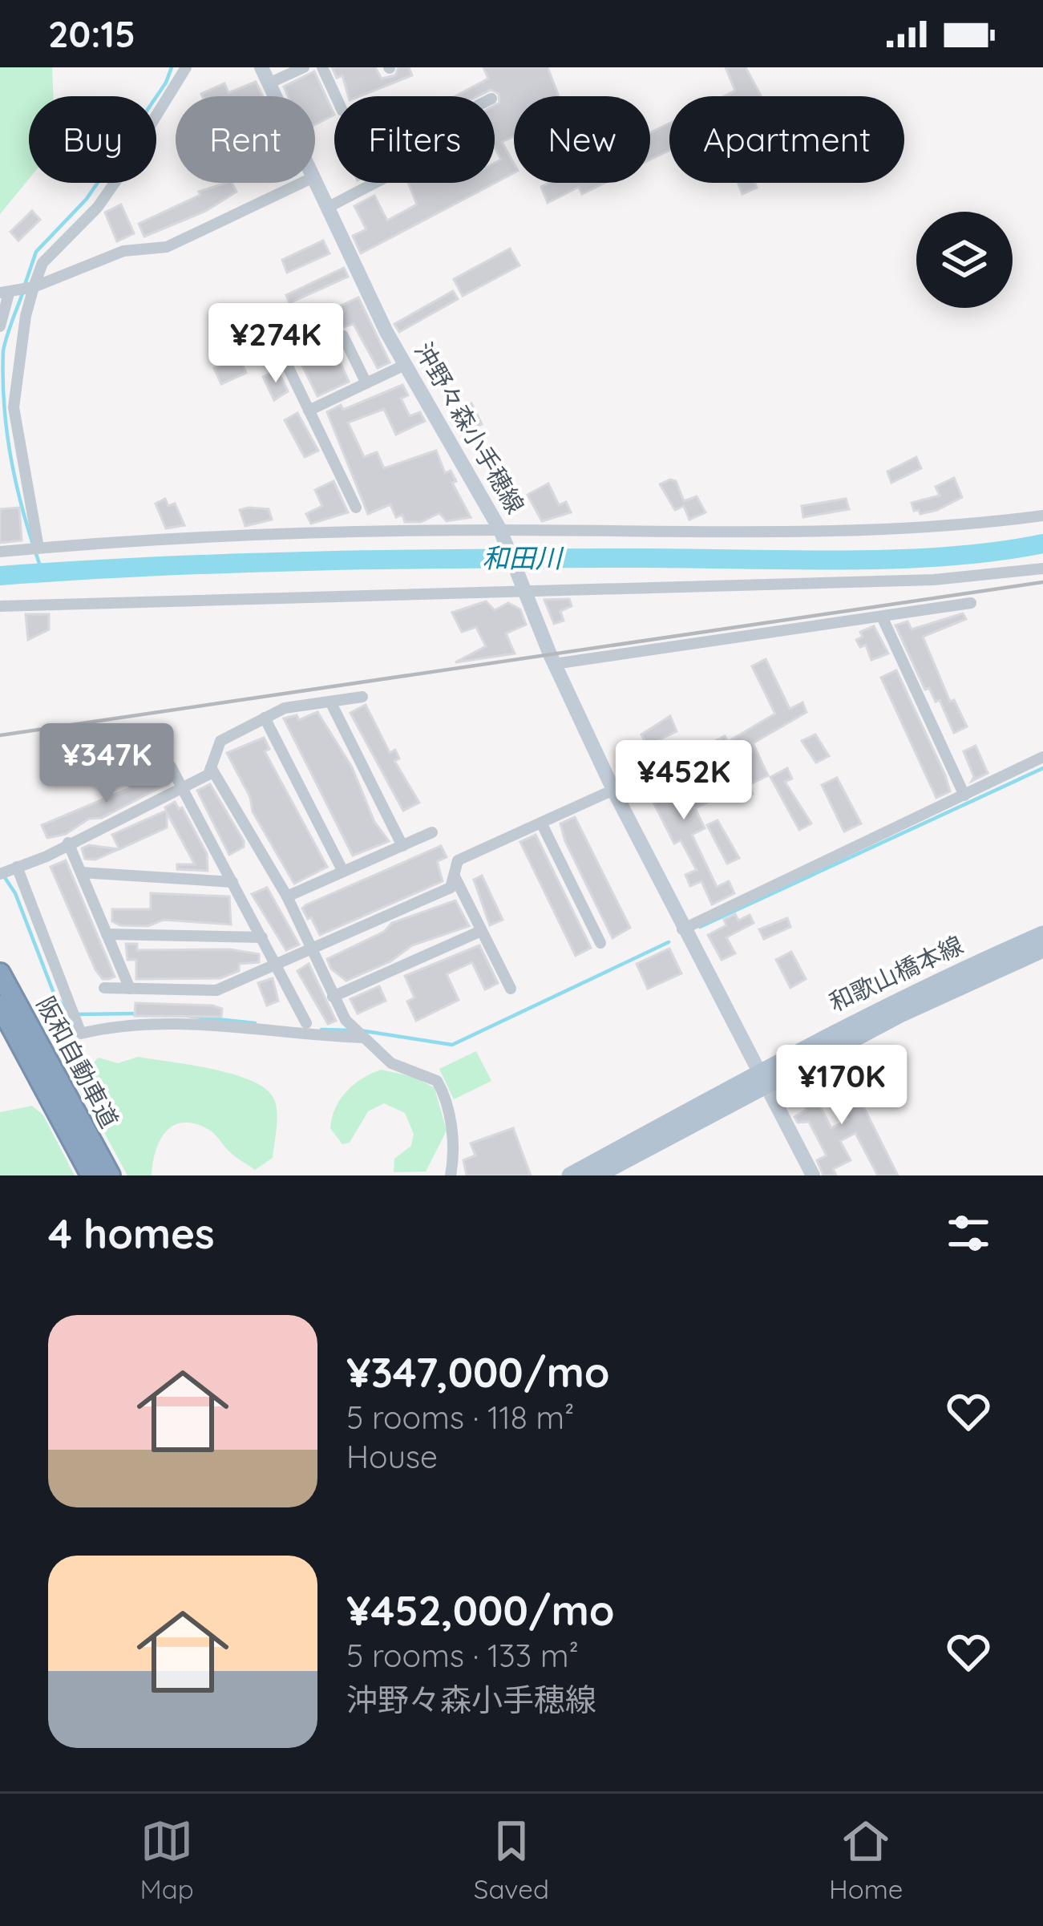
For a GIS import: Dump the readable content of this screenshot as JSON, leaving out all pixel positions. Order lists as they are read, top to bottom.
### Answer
{
  "streets": {
    "highway": ["阪和自動車道"],
    "main road": ["沖野々森小手穂線", "和歌山橋本線"]
  },
  "crossings": [
    ["沖野々森小手穂線", "和歌山橋本線"]
  ],
  "water": ["和田川"],
  "page": {
    "status": "20:15",
    "chip": [
      "Buy",
      "Rent",
      "Filters",
      "New",
      "Apartment"
    ],
    "price": [
      "¥274K",
      "¥347K",
      "¥452K",
      "¥170K"
    ],
    "heading": "4 homes",
    "list": [
      {
        "name": "¥347,000/mo",
        "note": "5 rooms · 118 m² · House"
      },
      {
        "name": "¥452,000/mo",
        "note": "5 rooms · 133 m² · 沖野々森小手穂線"
      }
    ],
    "tabs": ["Map", "Saved", "Home"]
  }
}
